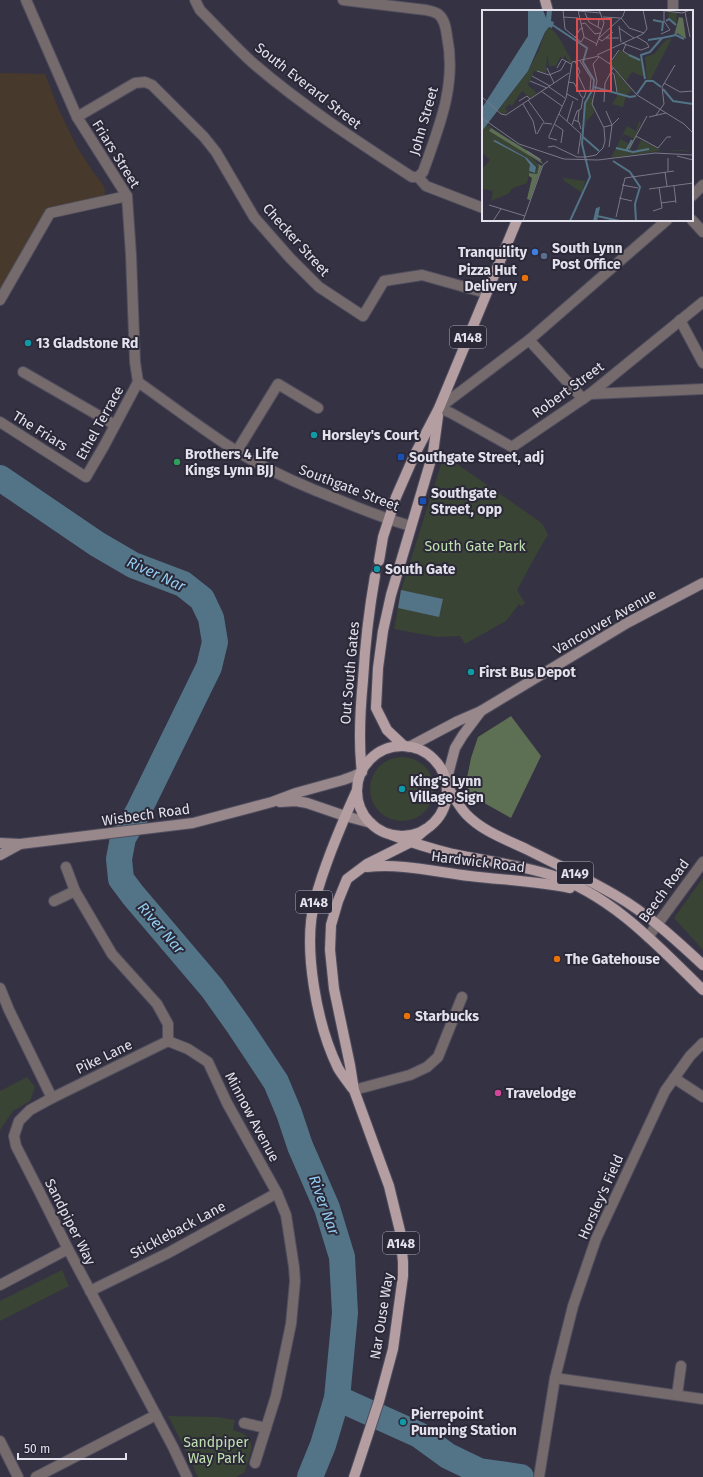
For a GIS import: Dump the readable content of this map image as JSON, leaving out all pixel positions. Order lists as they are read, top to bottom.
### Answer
{
  "streets": {
    "main road": [
      "A148",
      "Out South Gates",
      "Hardwick Road",
      "A149",
      "Nar Ouse Way"
    ],
    "street": [
      "South Everard Street",
      "John Street",
      "Friars Street",
      "Checker Street",
      "Robert Street",
      "Ethel Terrace",
      "The Friars",
      "Southgate Street",
      "Vancouver Avenue",
      "Wisbech Road",
      "Beech Road",
      "Pike Lane",
      "Minnow Avenue",
      "Horsley's Field",
      "Sandpiper Way",
      "Stickleback Lane"
    ]
  },
  "crossings": [
    ["South Everard Street", "John Street"],
    ["Friars Street", "Checker Street"],
    ["Friars Street", "Ethel Terrace"],
    ["Friars Street", "Southgate Street"],
    ["Checker Street", "A148"],
    ["A148", "Robert Street"],
    ["A148", "Southgate Street"],
    ["A148", "Out South Gates"],
    ["Ethel Terrace", "The Friars"],
    ["Ethel Terrace", "Southgate Street"],
    ["Southgate Street", "Out South Gates"],
    ["Vancouver Avenue", "Out South Gates"],
    ["Vancouver Avenue", "Wisbech Road"],
    ["Vancouver Avenue", "Hardwick Road"],
    ["Vancouver Avenue", "Nar Ouse Way"],
    ["Out South Gates", "Wisbech Road"],
    ["Out South Gates", "Hardwick Road"],
    ["Out South Gates", "Nar Ouse Way"],
    ["Wisbech Road", "Hardwick Road"],
    ["Wisbech Road", "Nar Ouse Way"],
    ["Hardwick Road", "Beech Road"],
    ["Hardwick Road", "Nar Ouse Way"],
    ["Pike Lane", "Minnow Avenue"],
    ["Pike Lane", "Sandpiper Way"],
    ["Minnow Avenue", "Stickleback Lane"],
    ["Sandpiper Way", "Stickleback Lane"]
  ],
  "water": ["River Nar"],
  "parks": ["South Gate Park", "Sandpiper Way Park"],
  "places": {
    "other": [
      "Tranquility",
      "South Lynn Post Office",
      "Pizza Hut Delivery",
      "13 Gladstone Rd",
      "Horsley's Court",
      "Brothers 4 Life Kings Lynn BJJ",
      "South Gate",
      "First Bus Depot",
      "King's Lynn Village Sign",
      "The Gatehouse",
      "Starbucks",
      "Travelodge",
      "Pierrepoint Pumping Station"
    ],
    "transit": ["Southgate Street, adj", "Southgate Street, opp"]
  },
  "scale_bar": "50 m"
}
